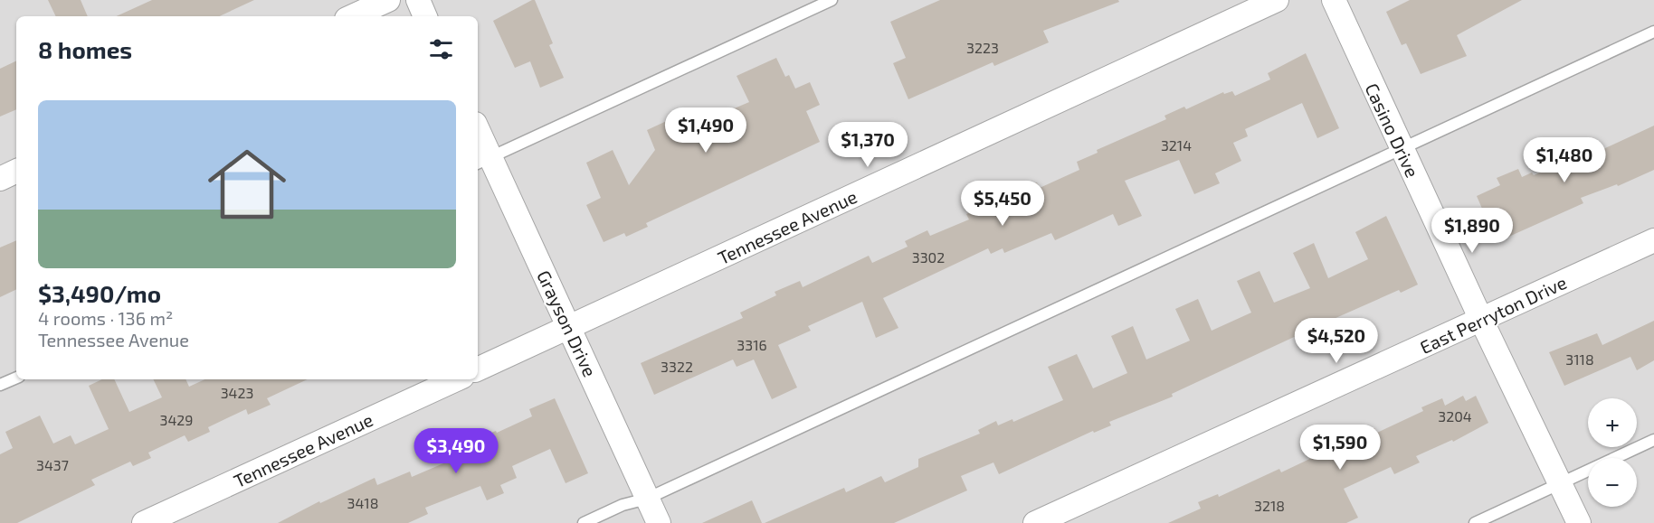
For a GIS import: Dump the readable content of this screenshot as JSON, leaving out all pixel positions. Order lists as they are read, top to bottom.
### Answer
{
  "streets": {
    "street": [
      "Casino Drive",
      "Tennessee Avenue",
      "East Perryton Drive",
      "Grayson Drive"
    ]
  },
  "crossings": [
    ["Casino Drive", "East Perryton Drive"],
    ["Tennessee Avenue", "Grayson Drive"]
  ],
  "house_numbers": [
    "3223",
    "3214",
    "3302",
    "3316",
    "3118",
    "3322",
    "3423",
    "3204",
    "3429",
    "3437",
    "3418",
    "3218"
  ],
  "page": {
    "heading": "8 homes",
    "list": [
      {
        "name": "$3,490/mo",
        "note": "4 rooms · 136 m² · Tennessee Avenue"
      }
    ],
    "price": [
      "$1,490",
      "$1,370",
      "$1,480",
      "$5,450",
      "$1,890",
      "$4,520",
      "$1,590",
      "$3,490"
    ],
    "map_buttons": ["+", "−"]
  }
}
